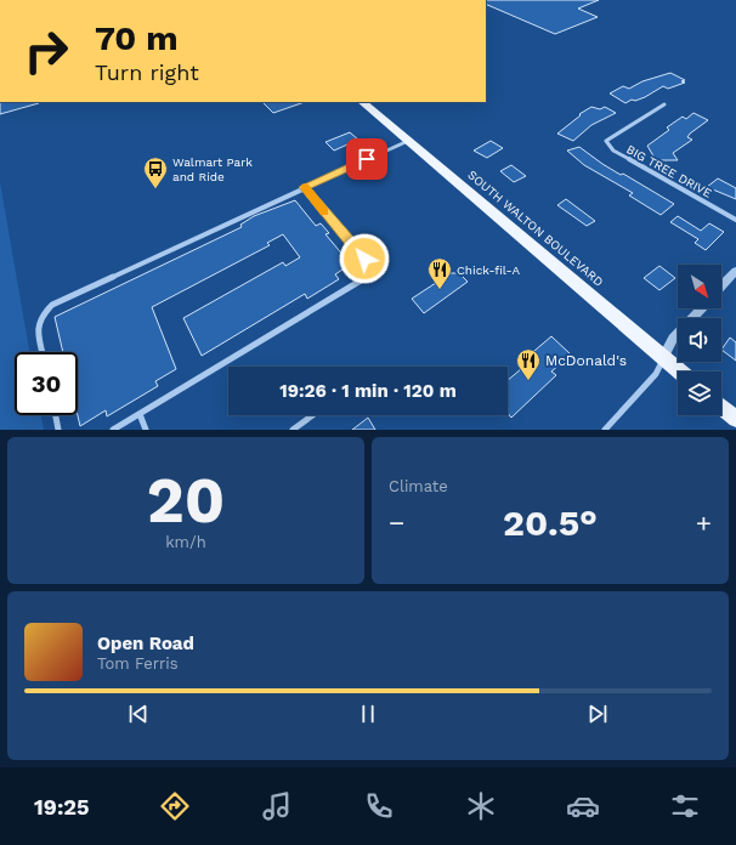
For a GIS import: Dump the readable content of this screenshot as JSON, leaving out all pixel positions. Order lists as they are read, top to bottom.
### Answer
{
  "streets": {
    "main road": ["SOUTH WALTON BOULEVARD"],
    "street": ["BIG TREE DRIVE"]
  },
  "places": {
    "bus stop": ["Walmart Park and Ride"],
    "restaurant": ["Chick-fil-A", "McDonald's"]
  },
  "north": "bottom right",
  "page": {
    "turn": ["70 m", "Turn right"],
    "limit": "30",
    "trip": "19:26 · 1 min · 120 m",
    "tile": [
      ["20", "km/h"],
      "Climate"
    ],
    "heat": ["−", "20.5°", "+"],
    "song": ["Open Road", "Tom Ferris"],
    "tabs": "19:25"
  }
}
